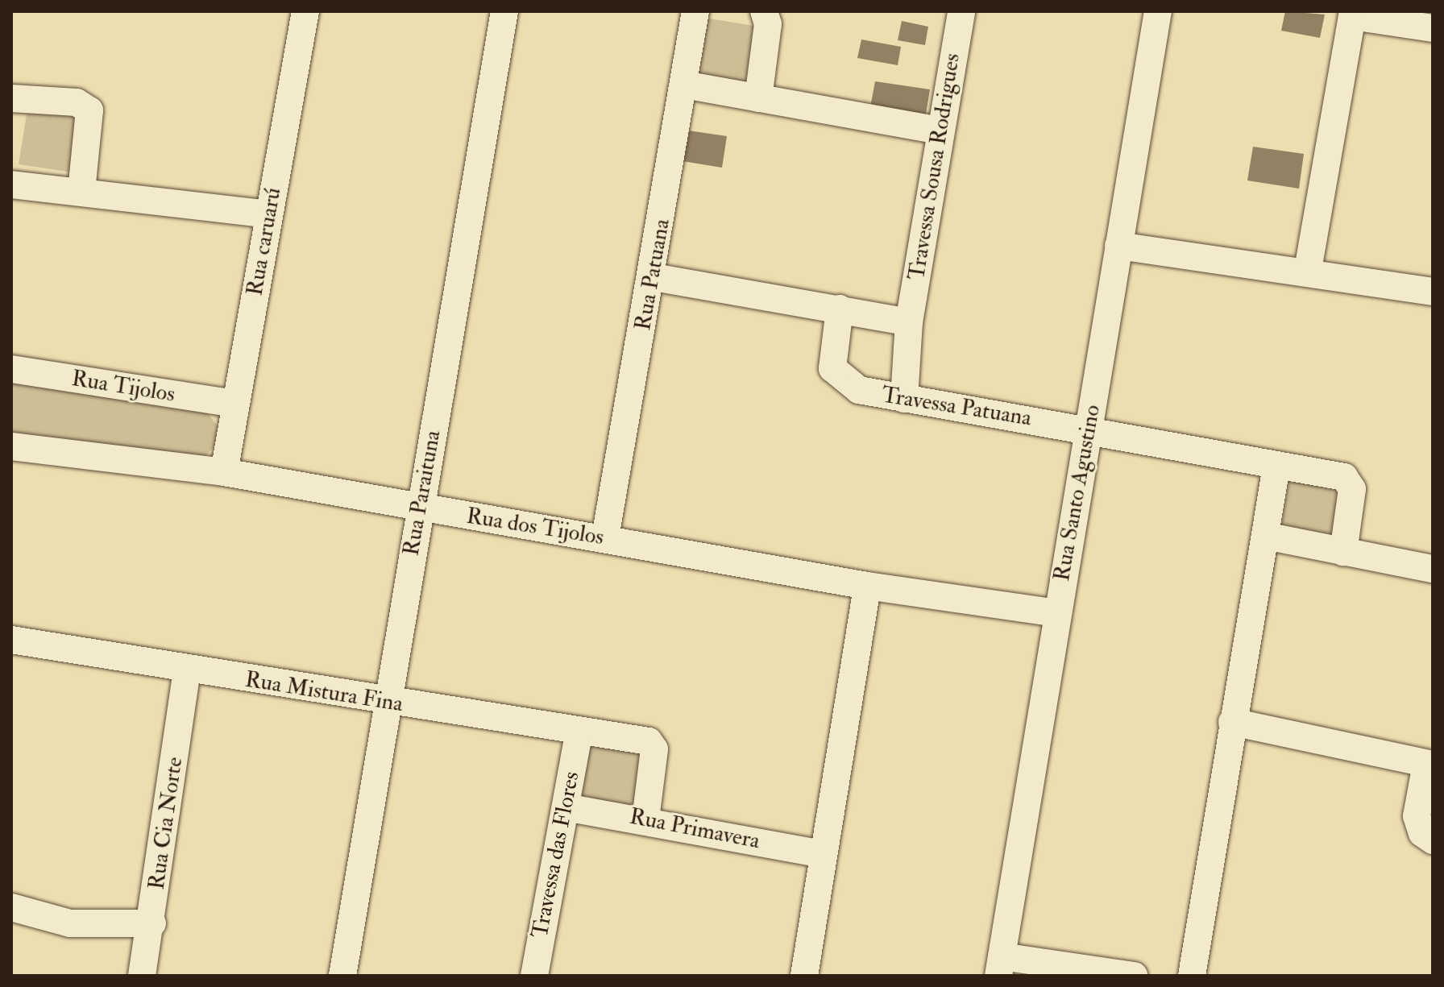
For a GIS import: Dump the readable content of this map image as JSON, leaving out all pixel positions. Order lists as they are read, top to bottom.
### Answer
{
  "streets": {
    "street": [
      "Travessa Sousa Rodrigues",
      "Rua caruarú",
      "Rua Patuana",
      "Rua Tijolos",
      "Travessa Patuana",
      "Rua Paraituna",
      "Rua Santo Agustino",
      "Rua dos Tijolos",
      "Rua Mistura Fina",
      "Rua Cia Norte",
      "Rua Primavera",
      "Travessa das Flores"
    ]
  },
  "crossings": [
    ["Travessa Sousa Rodrigues", "Travessa Patuana"],
    ["Rua caruarú", "Rua Tijolos"],
    ["Rua caruarú", "Rua dos Tijolos"],
    ["Rua Patuana", "Rua dos Tijolos"],
    ["Travessa Patuana", "Rua Santo Agustino"],
    ["Rua Paraituna", "Rua dos Tijolos"],
    ["Rua Paraituna", "Rua Mistura Fina"],
    ["Rua Santo Agustino", "Rua dos Tijolos"],
    ["Rua Mistura Fina", "Rua Cia Norte"],
    ["Rua Mistura Fina", "Rua Primavera"],
    ["Rua Mistura Fina", "Travessa das Flores"],
    ["Rua Primavera", "Travessa das Flores"]
  ]
}
